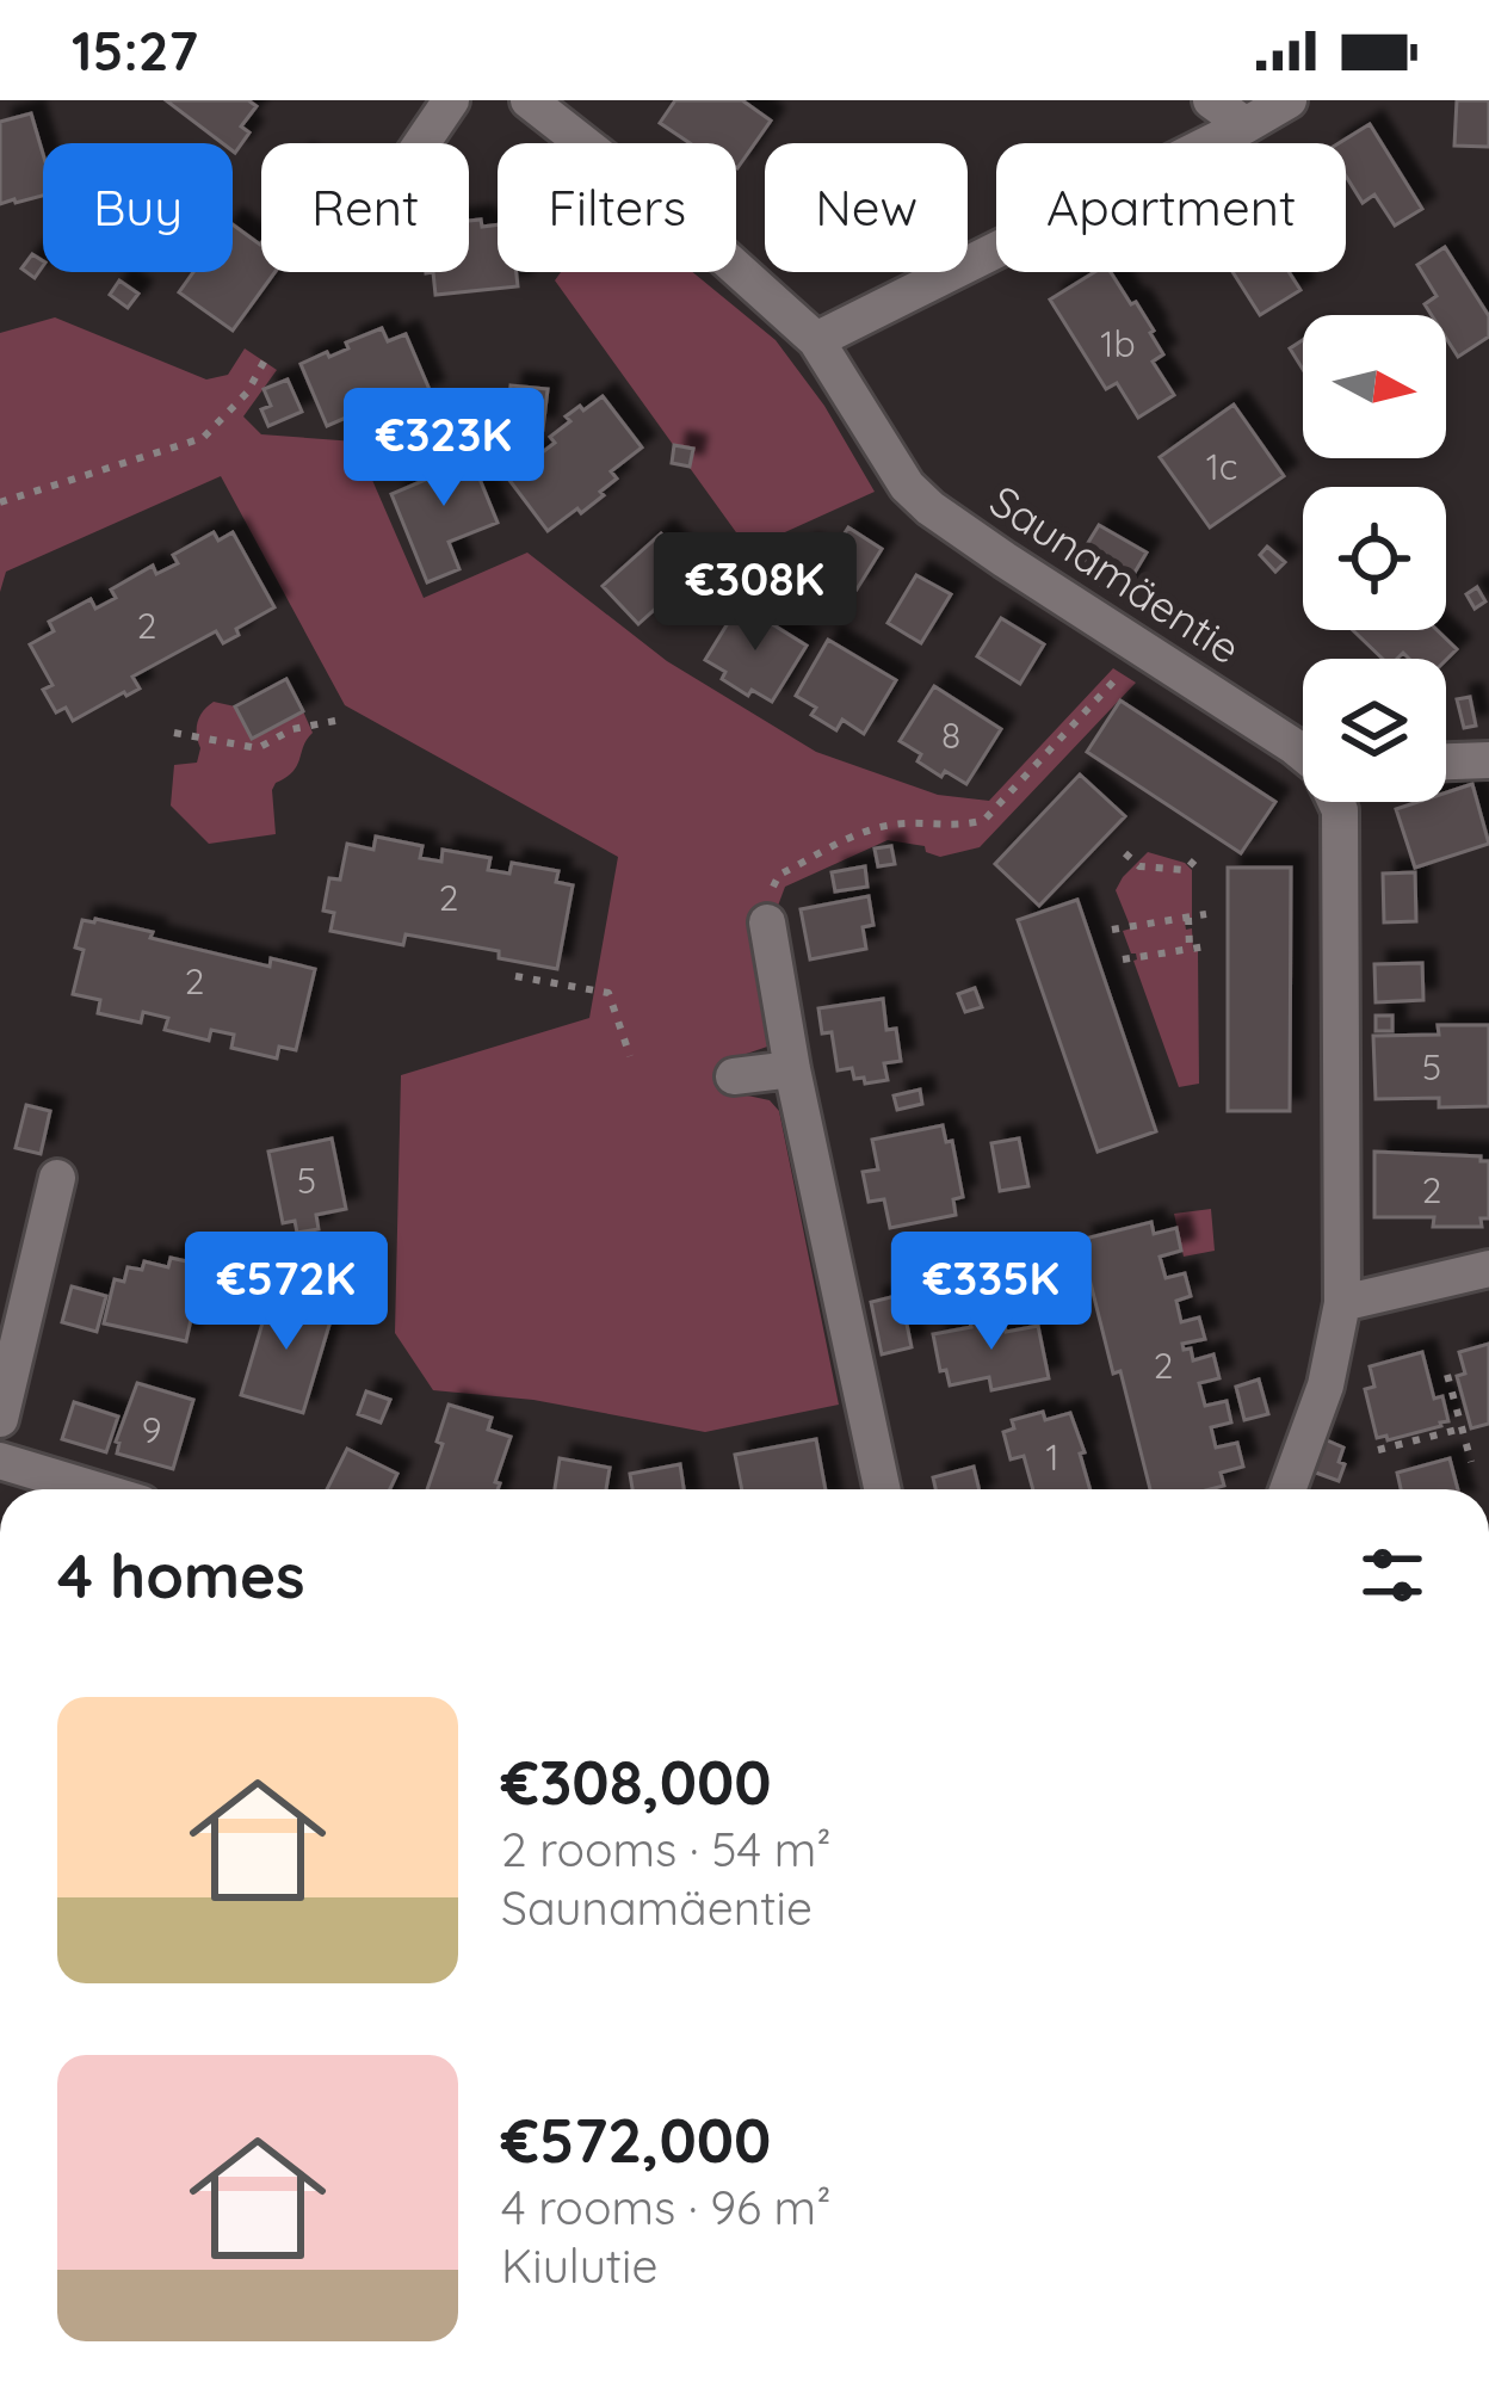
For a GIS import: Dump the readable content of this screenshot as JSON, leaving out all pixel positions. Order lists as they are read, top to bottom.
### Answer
{
  "streets": {
    "street": ["Saunamäentie"]
  },
  "house_numbers": [
    "1b",
    "1c",
    "2",
    "8",
    "2",
    "2",
    "5",
    "5",
    "2",
    "2",
    "9",
    "1"
  ],
  "north": "right",
  "page": {
    "status": "15:27",
    "chip": [
      "Buy",
      "Rent",
      "Filters",
      "New",
      "Apartment"
    ],
    "price": [
      "€323K",
      "€308K",
      "€572K",
      "€335K"
    ],
    "heading": "4 homes",
    "list": [
      {
        "name": "€308,000",
        "note": "2 rooms · 54 m² · Saunamäentie"
      },
      {
        "name": "€572,000",
        "note": "4 rooms · 96 m² · Kiulutie"
      }
    ]
  }
}
